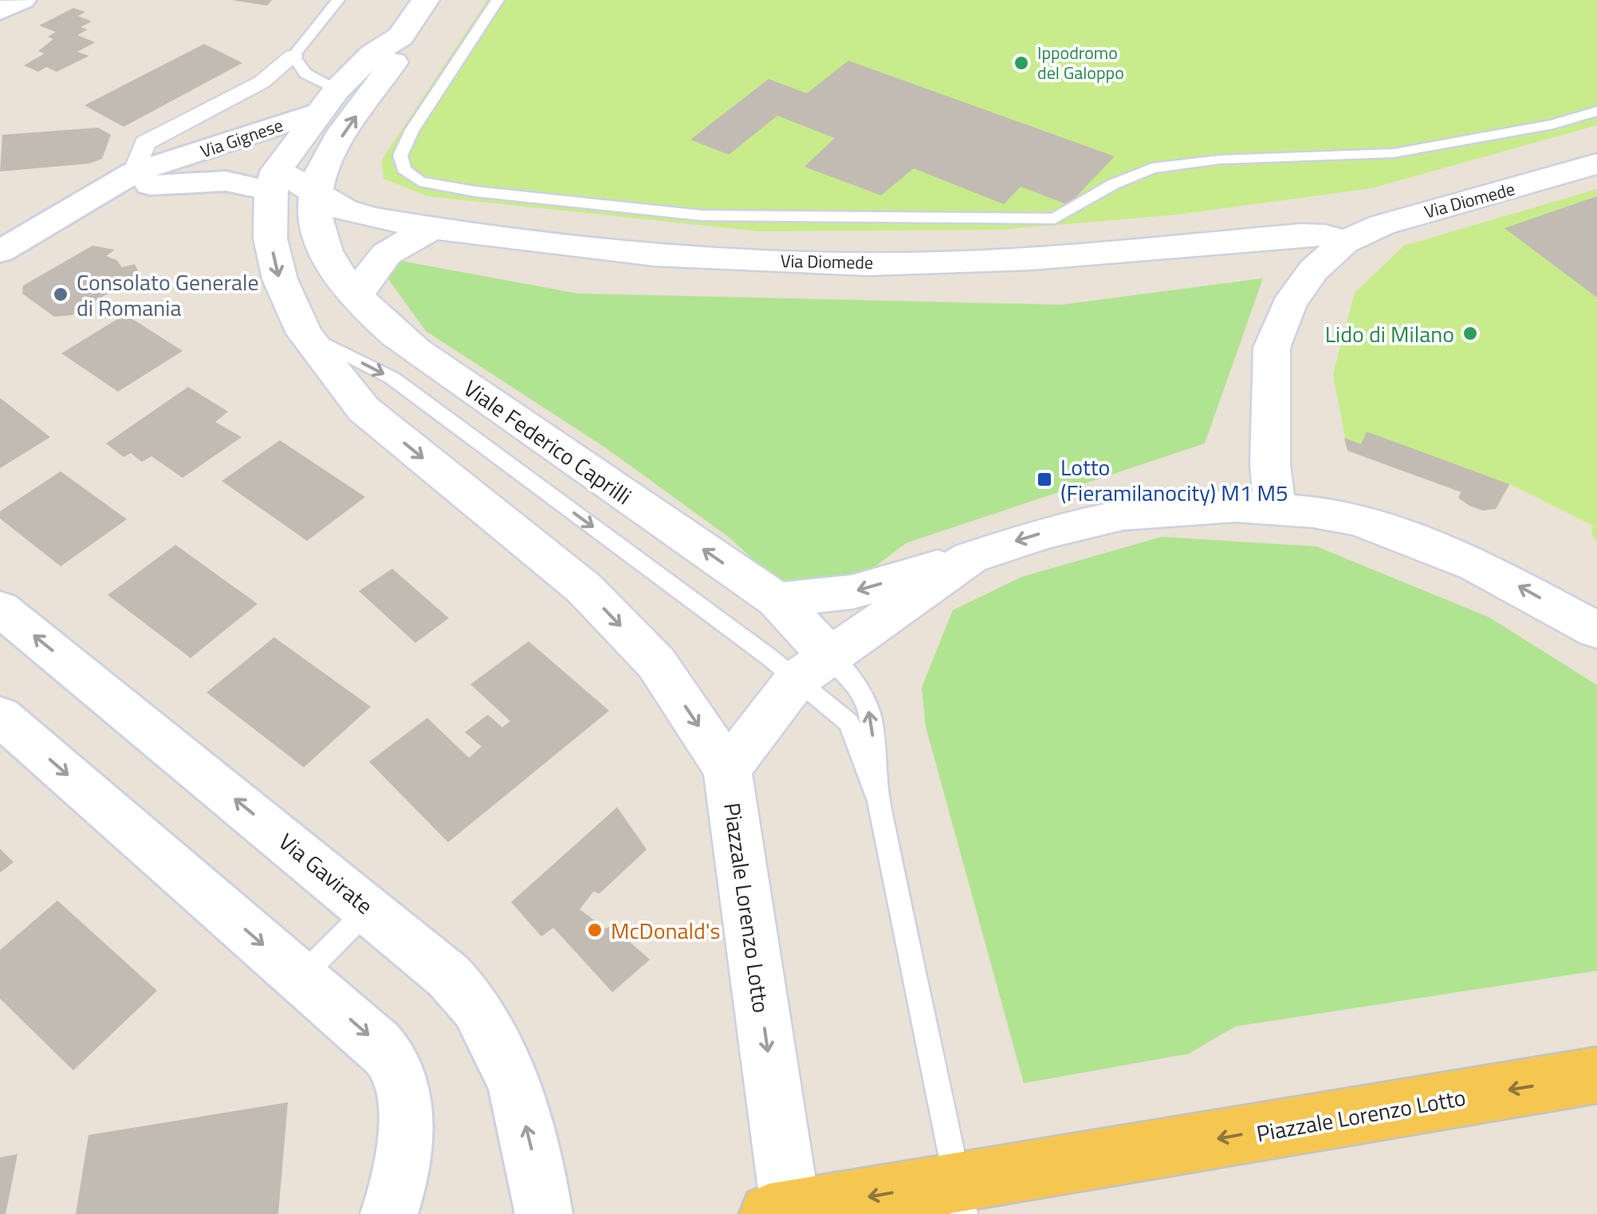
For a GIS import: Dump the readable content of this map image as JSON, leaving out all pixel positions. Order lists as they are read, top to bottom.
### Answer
{
  "streets": {
    "main road": ["Piazzale Lorenzo Lotto"],
    "street": [
      "Via Gignese",
      "Via Diomede",
      "Viale Federico Caprilli",
      "Via Gavirate"
    ]
  },
  "crossings": [
    ["Via Gignese", "Viale Federico Caprilli"],
    ["Via Diomede", "Viale Federico Caprilli"]
  ],
  "places": {
    "other": [
      "Ippodromo del Galoppo",
      "Consolato Generale di Romania",
      "Lido di Milano",
      "McDonald's"
    ],
    "transit": ["Lotto (Fieramilanocity) M1 M5"]
  }
}
